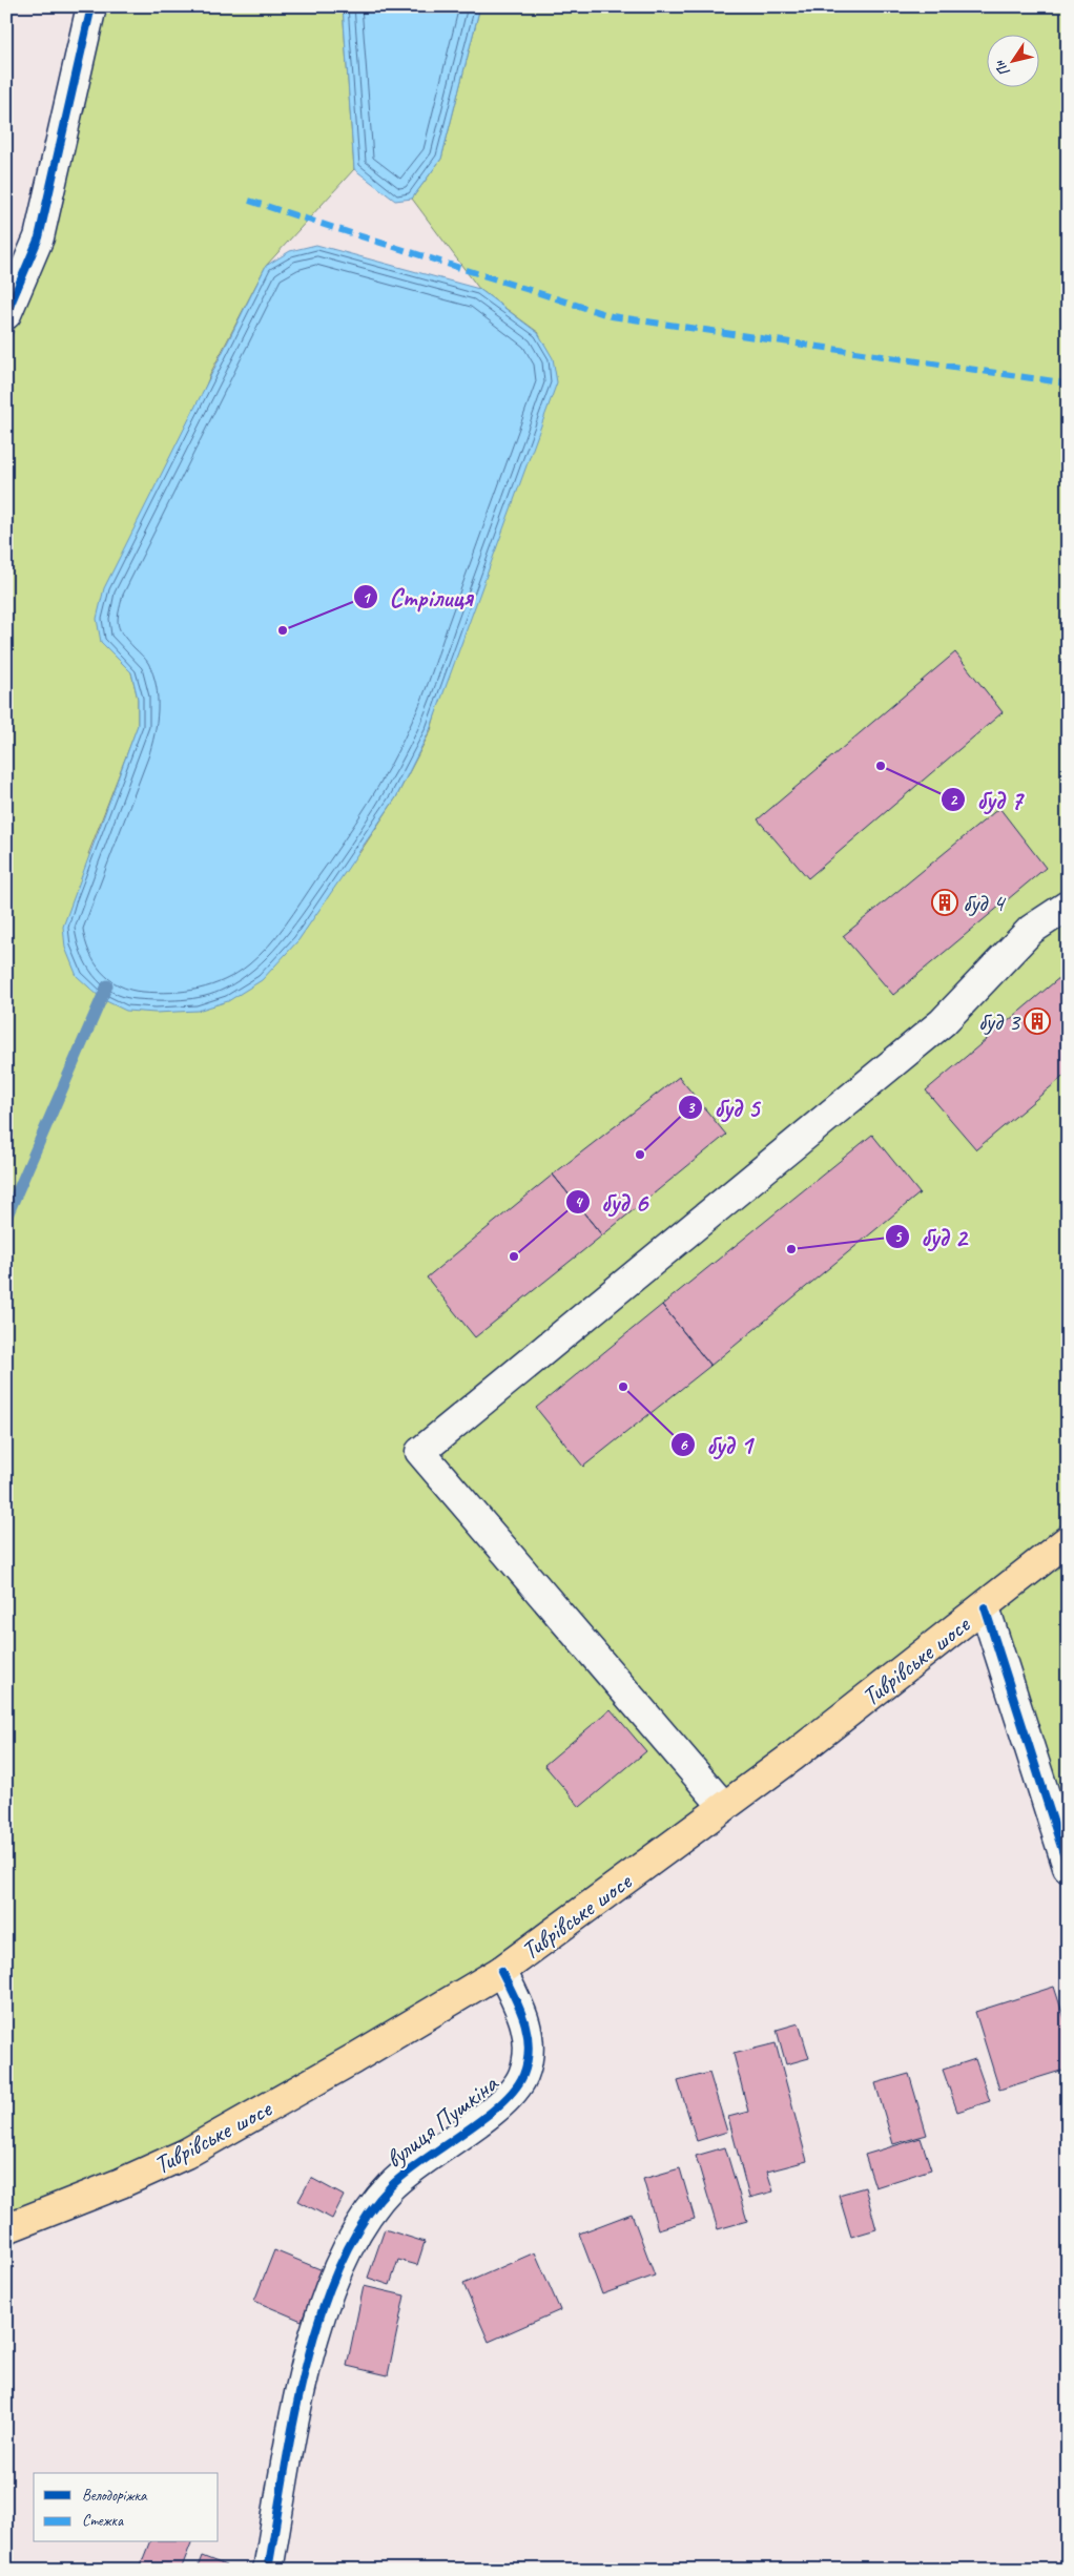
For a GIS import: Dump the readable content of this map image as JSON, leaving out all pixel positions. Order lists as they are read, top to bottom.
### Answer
{
  "streets": {
    "main road": ["Тиврівське шосе"],
    "street": ["вулиця Пушкіна"]
  },
  "crossings": [
    ["Тиврівське шосе", "вулиця Пушкіна"]
  ],
  "places": {
    "other": [
      "Стрілиця",
      "буд 7",
      "буд 5",
      "буд 2",
      "буд 6",
      "буд 1"
    ],
    "building": ["буд 4", "буд 3"]
  },
  "legend": ["Велодоріжка", "Стежка"],
  "north": "bottom left"
}
